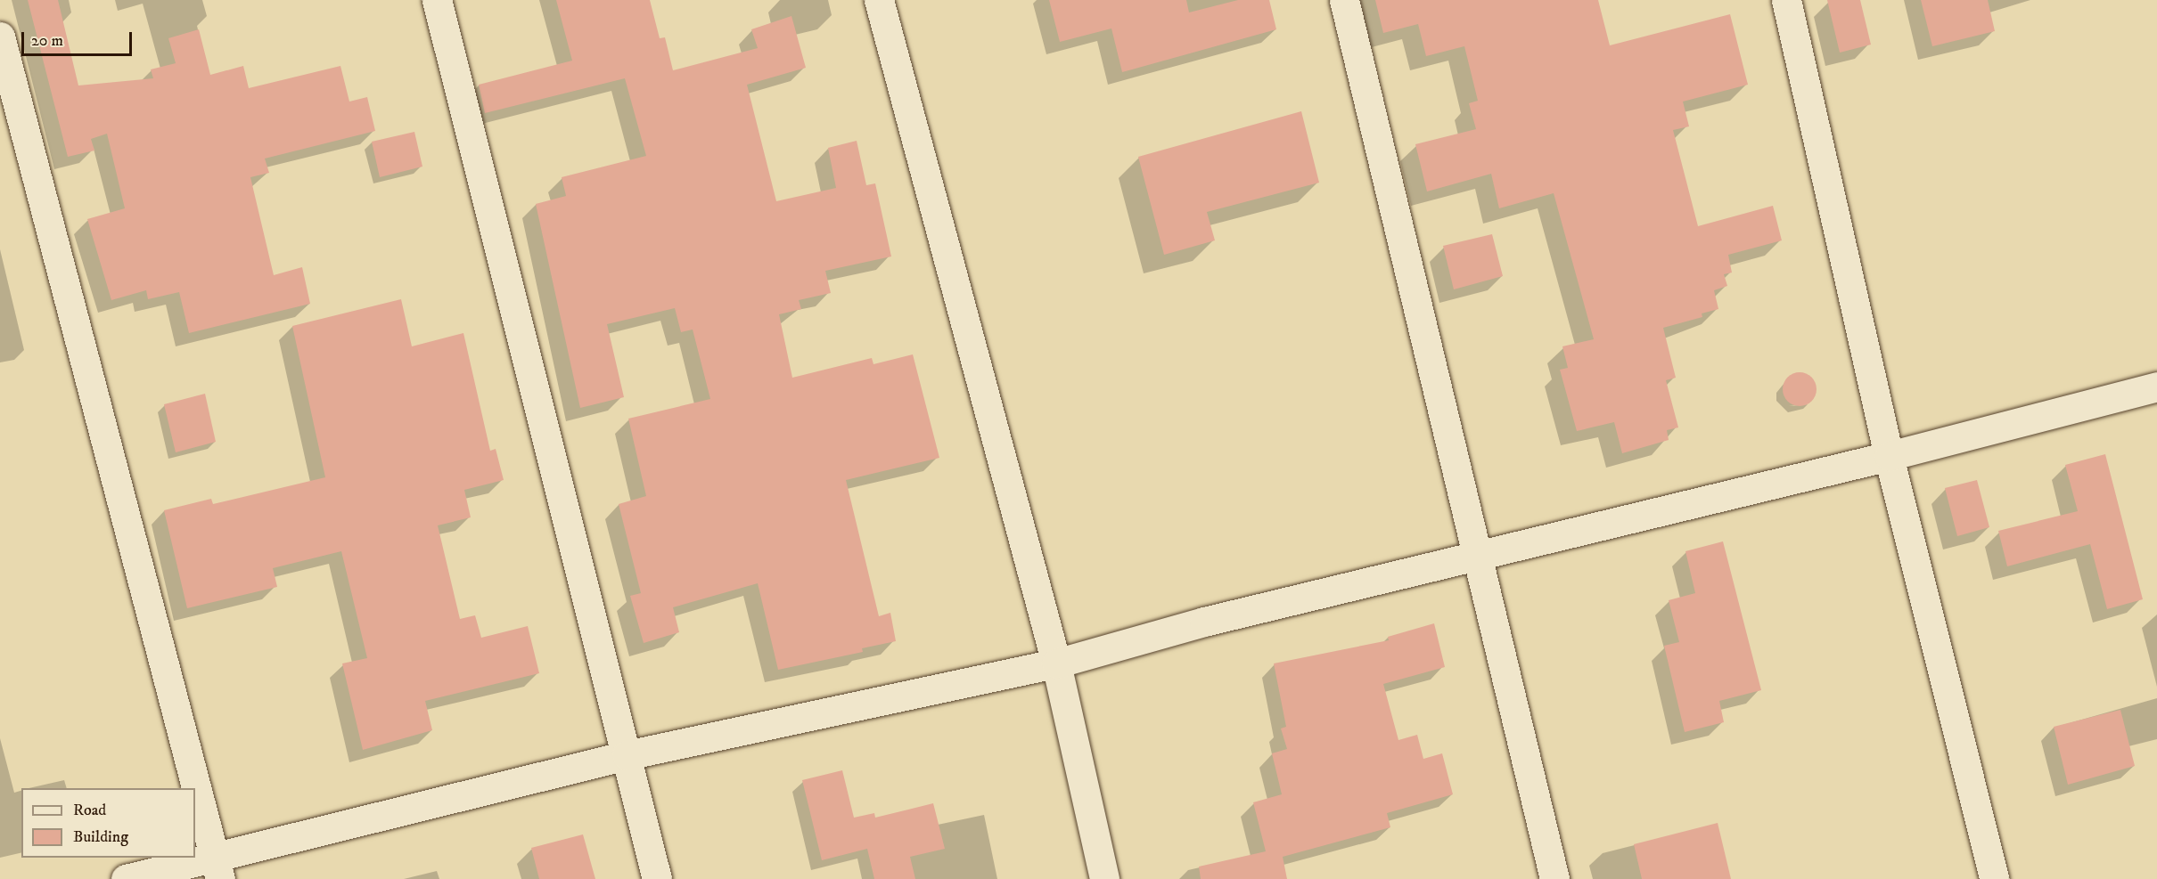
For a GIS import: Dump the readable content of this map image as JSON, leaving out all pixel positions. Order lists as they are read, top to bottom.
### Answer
{
  "legend": ["Road", "Building"],
  "scale_bar": "20 m"
}
